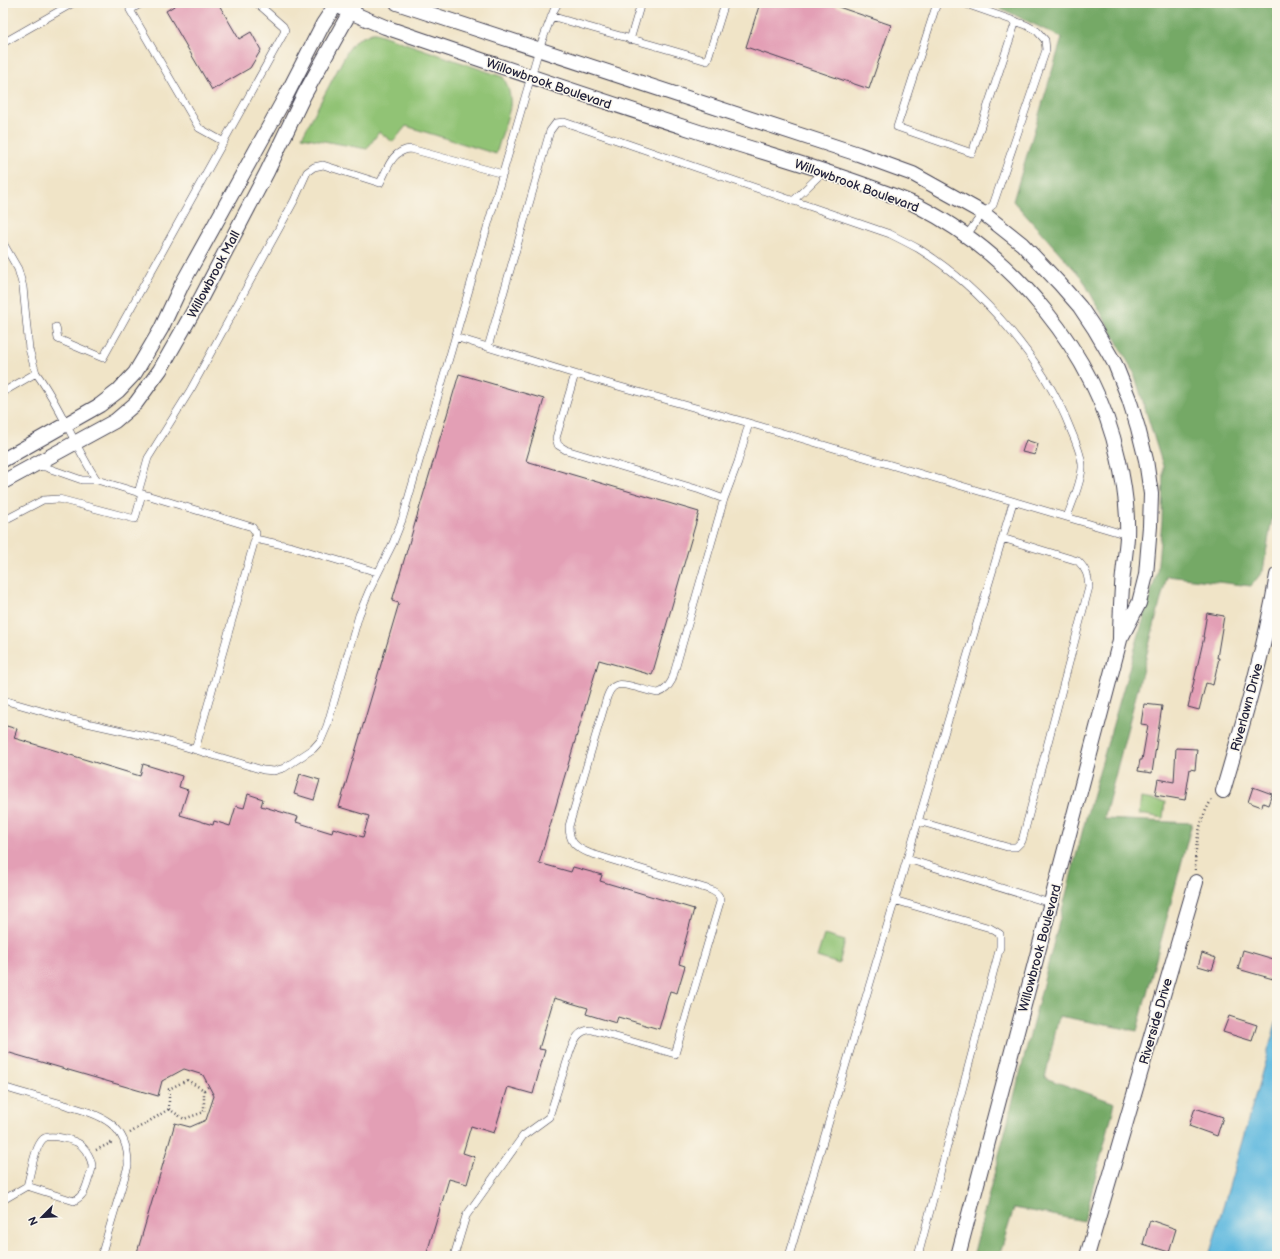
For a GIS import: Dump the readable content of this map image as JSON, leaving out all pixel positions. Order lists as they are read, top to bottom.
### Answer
{
  "streets": {
    "street": [
      "Willowbrook Boulevard",
      "Willowbrook Mall",
      "Riverlawn Drive",
      "Riverside Drive"
    ]
  },
  "crossings": [
    ["Willowbrook Boulevard", "Willowbrook Mall"]
  ],
  "north": "bottom left"
}
